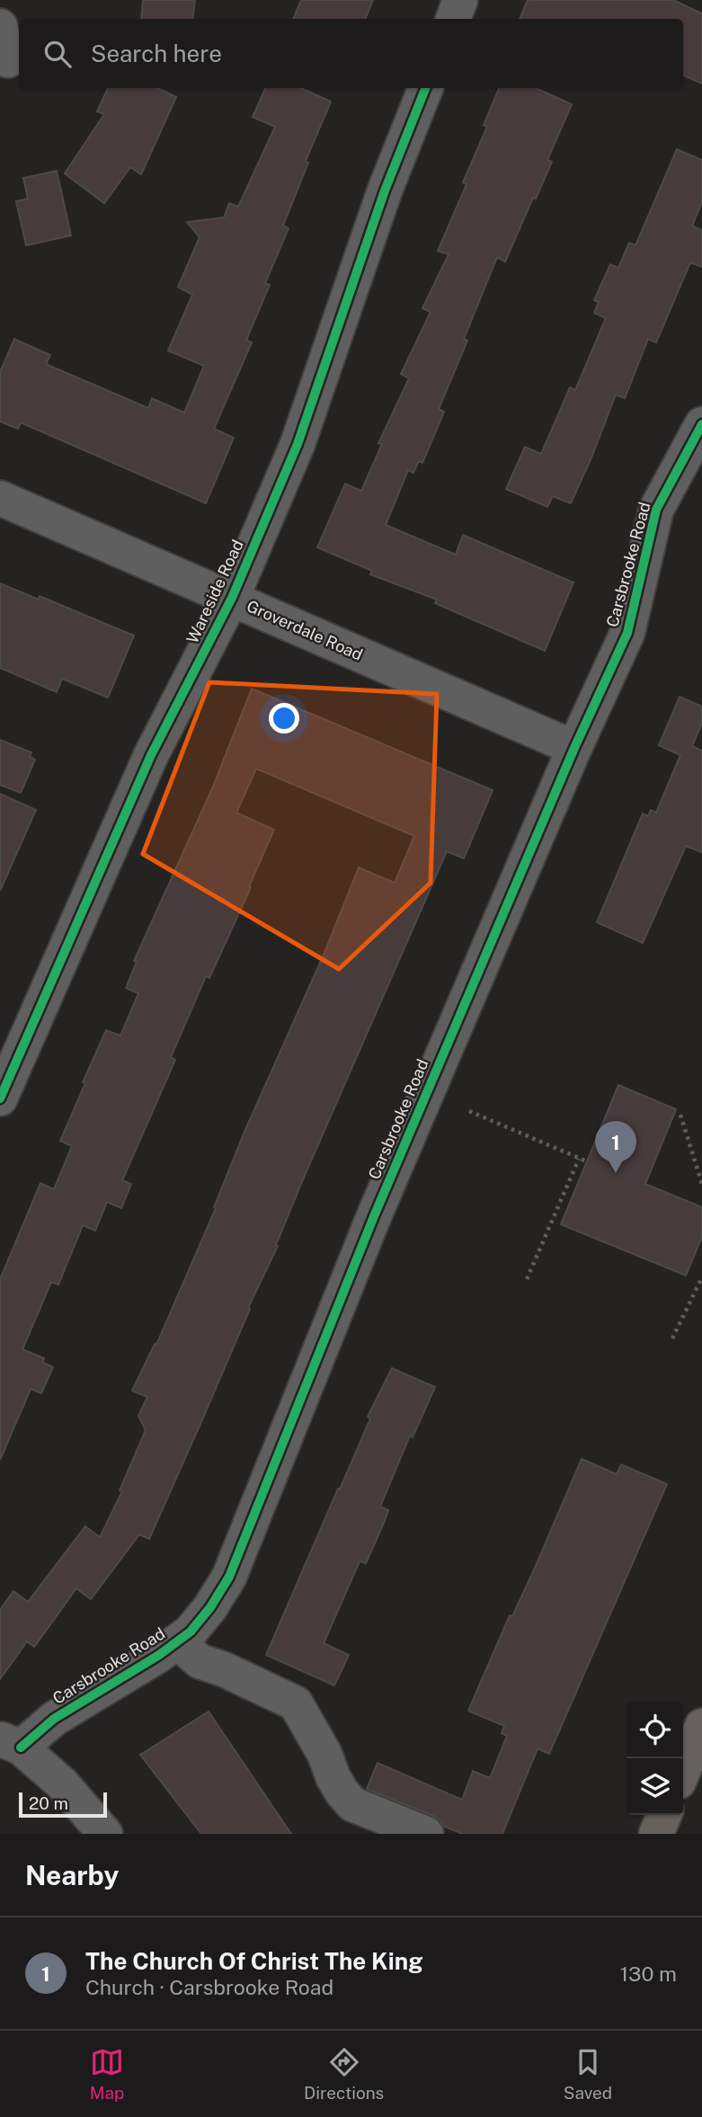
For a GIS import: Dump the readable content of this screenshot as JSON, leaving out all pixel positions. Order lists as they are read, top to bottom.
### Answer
{
  "streets": {
    "street": ["Carsbrooke Road", "Wareside Road", "Groverdale Road"]
  },
  "crossings": [
    ["Carsbrooke Road", "Groverdale Road"],
    ["Wareside Road", "Groverdale Road"]
  ],
  "scale_bar": "20 m",
  "page": {
    "search": "Search here",
    "pins": "1",
    "scale": "20 m",
    "heading": "Nearby",
    "list": [
      {
        "mark": "1",
        "name": "The Church Of Christ The King",
        "note": "Church · Carsbrooke Road",
        "value": "130 m"
      }
    ],
    "nav": ["Map", "Directions", "Saved"]
  }
}
